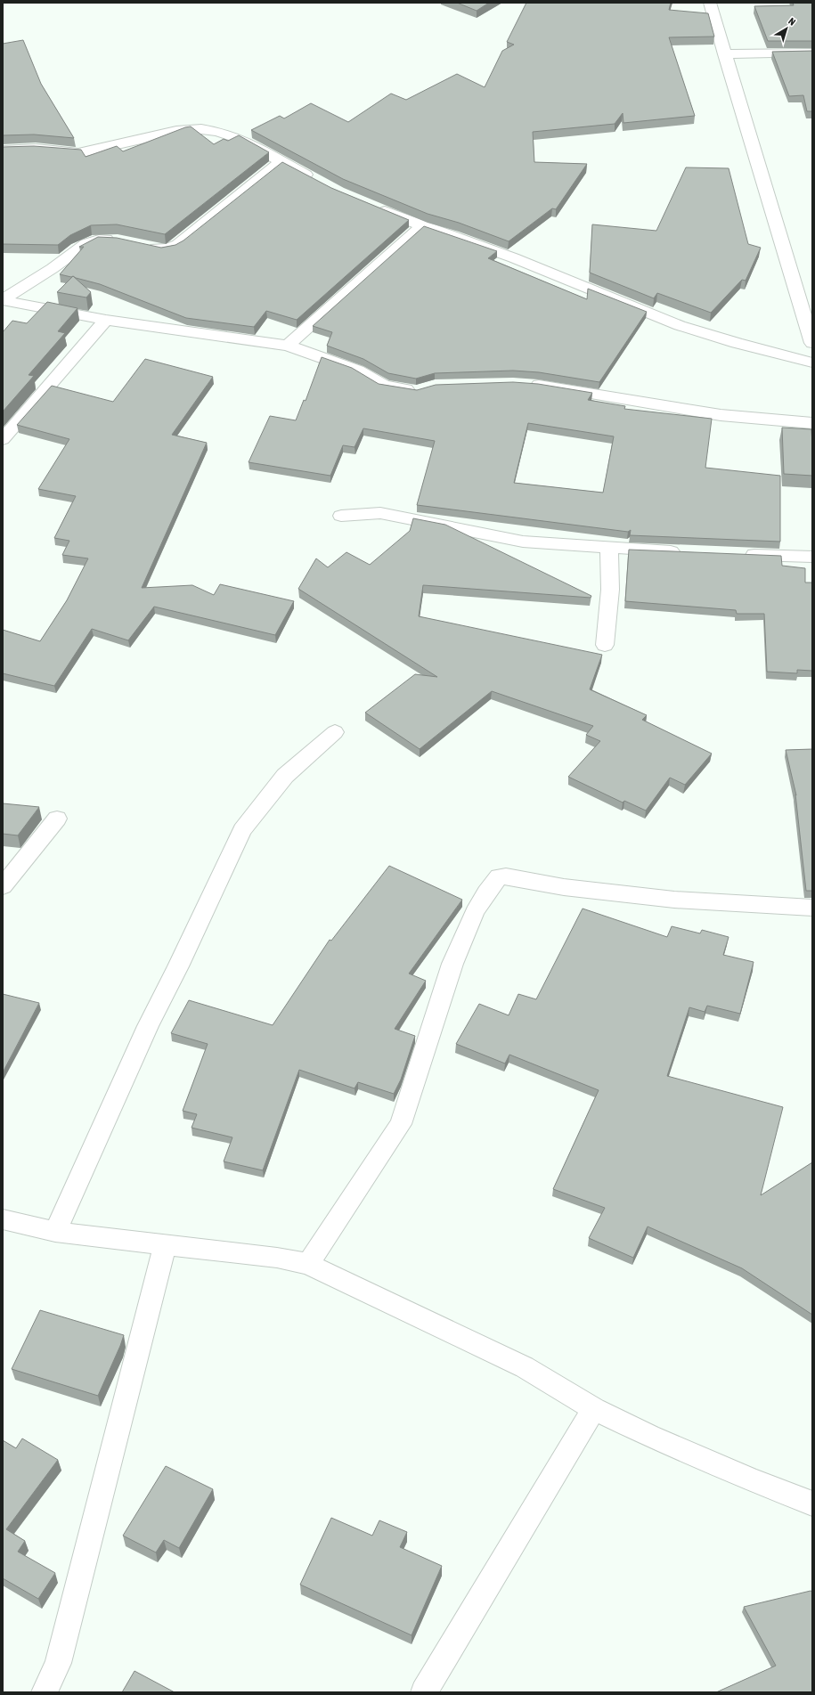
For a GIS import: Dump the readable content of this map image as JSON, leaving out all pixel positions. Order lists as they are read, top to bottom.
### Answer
{
  "north": "top right"
}
